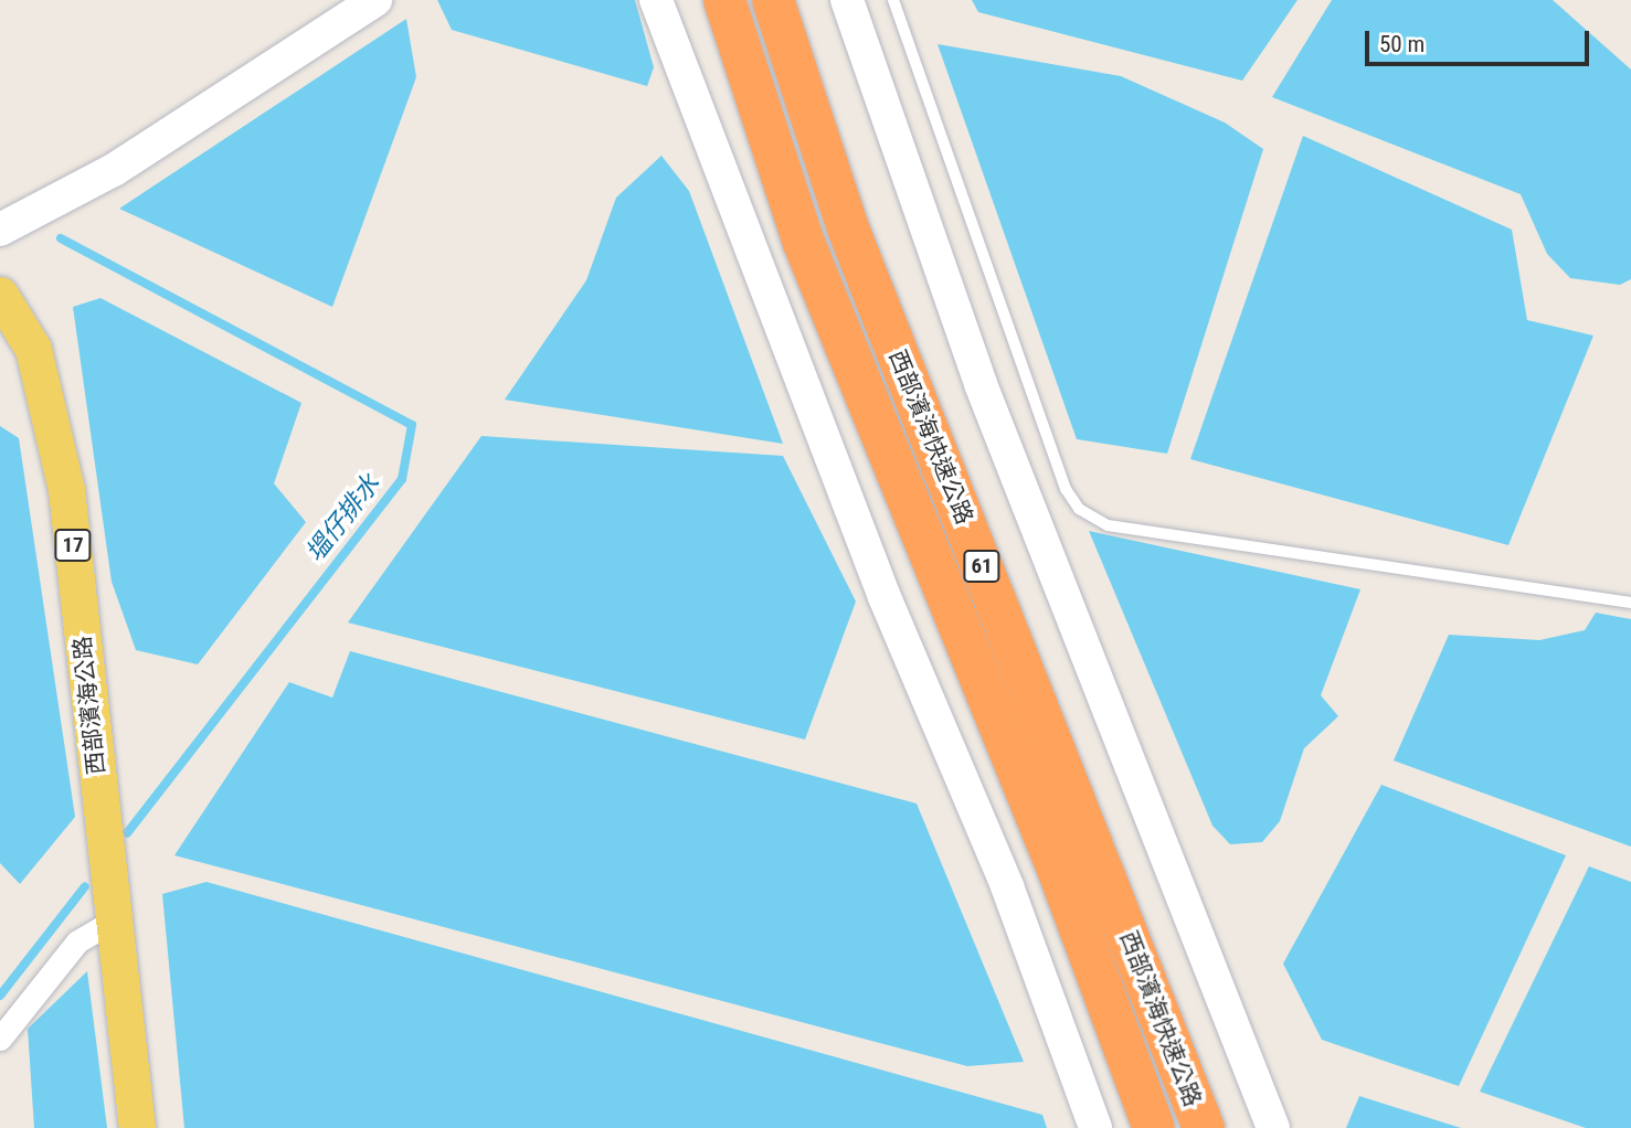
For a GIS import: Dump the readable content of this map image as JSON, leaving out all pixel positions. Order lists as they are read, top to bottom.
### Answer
{
  "streets": {
    "highway": ["西部濱海快速公路", "61"],
    "main road": ["17", "西部濱海公路"]
  },
  "water": ["塭仔排水"],
  "scale_bar": "50 m"
}
